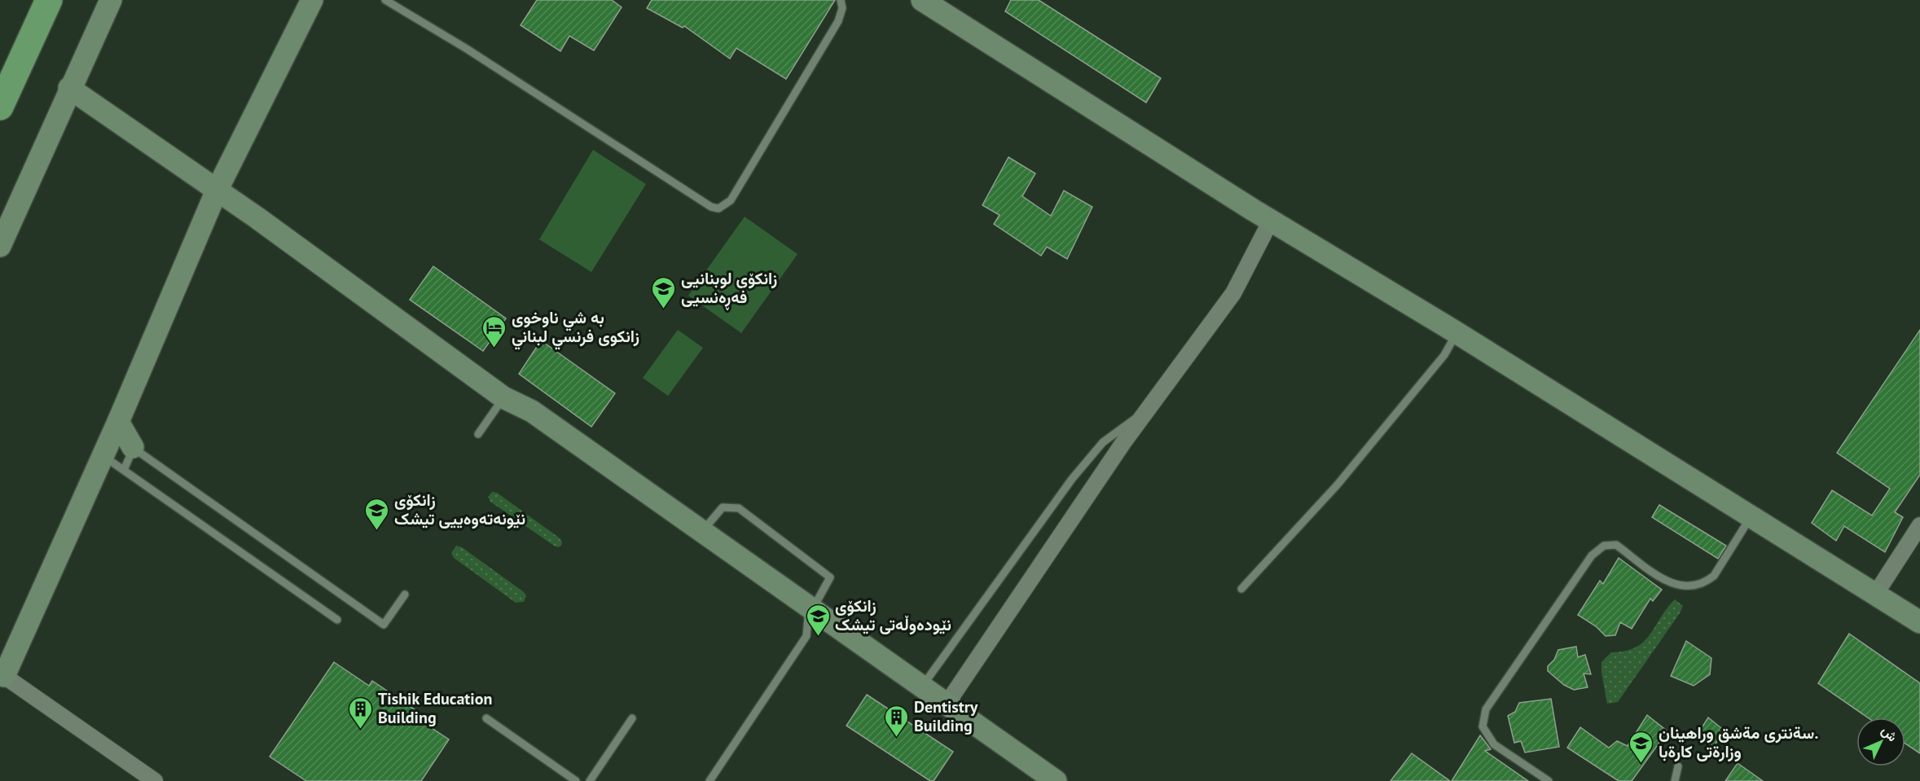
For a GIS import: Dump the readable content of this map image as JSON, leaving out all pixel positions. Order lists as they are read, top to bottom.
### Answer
{
  "places": {
    "school or university": [
      "زانکۆی لوبنانیی فەڕەنسیی",
      "زانکۆی نێونەتەوەییی تیشک",
      "زانکۆی نێودەوڵەتی تیشک",
      "سةنترى مةشق وراهينان. وزارةتى كارةبا"
    ],
    "hotel": ["به شي ناوخوى زانكوى فرنسي لبناني"],
    "building": ["Tishik Education Building", "Dentistry Building"]
  },
  "north": "top right"
}
